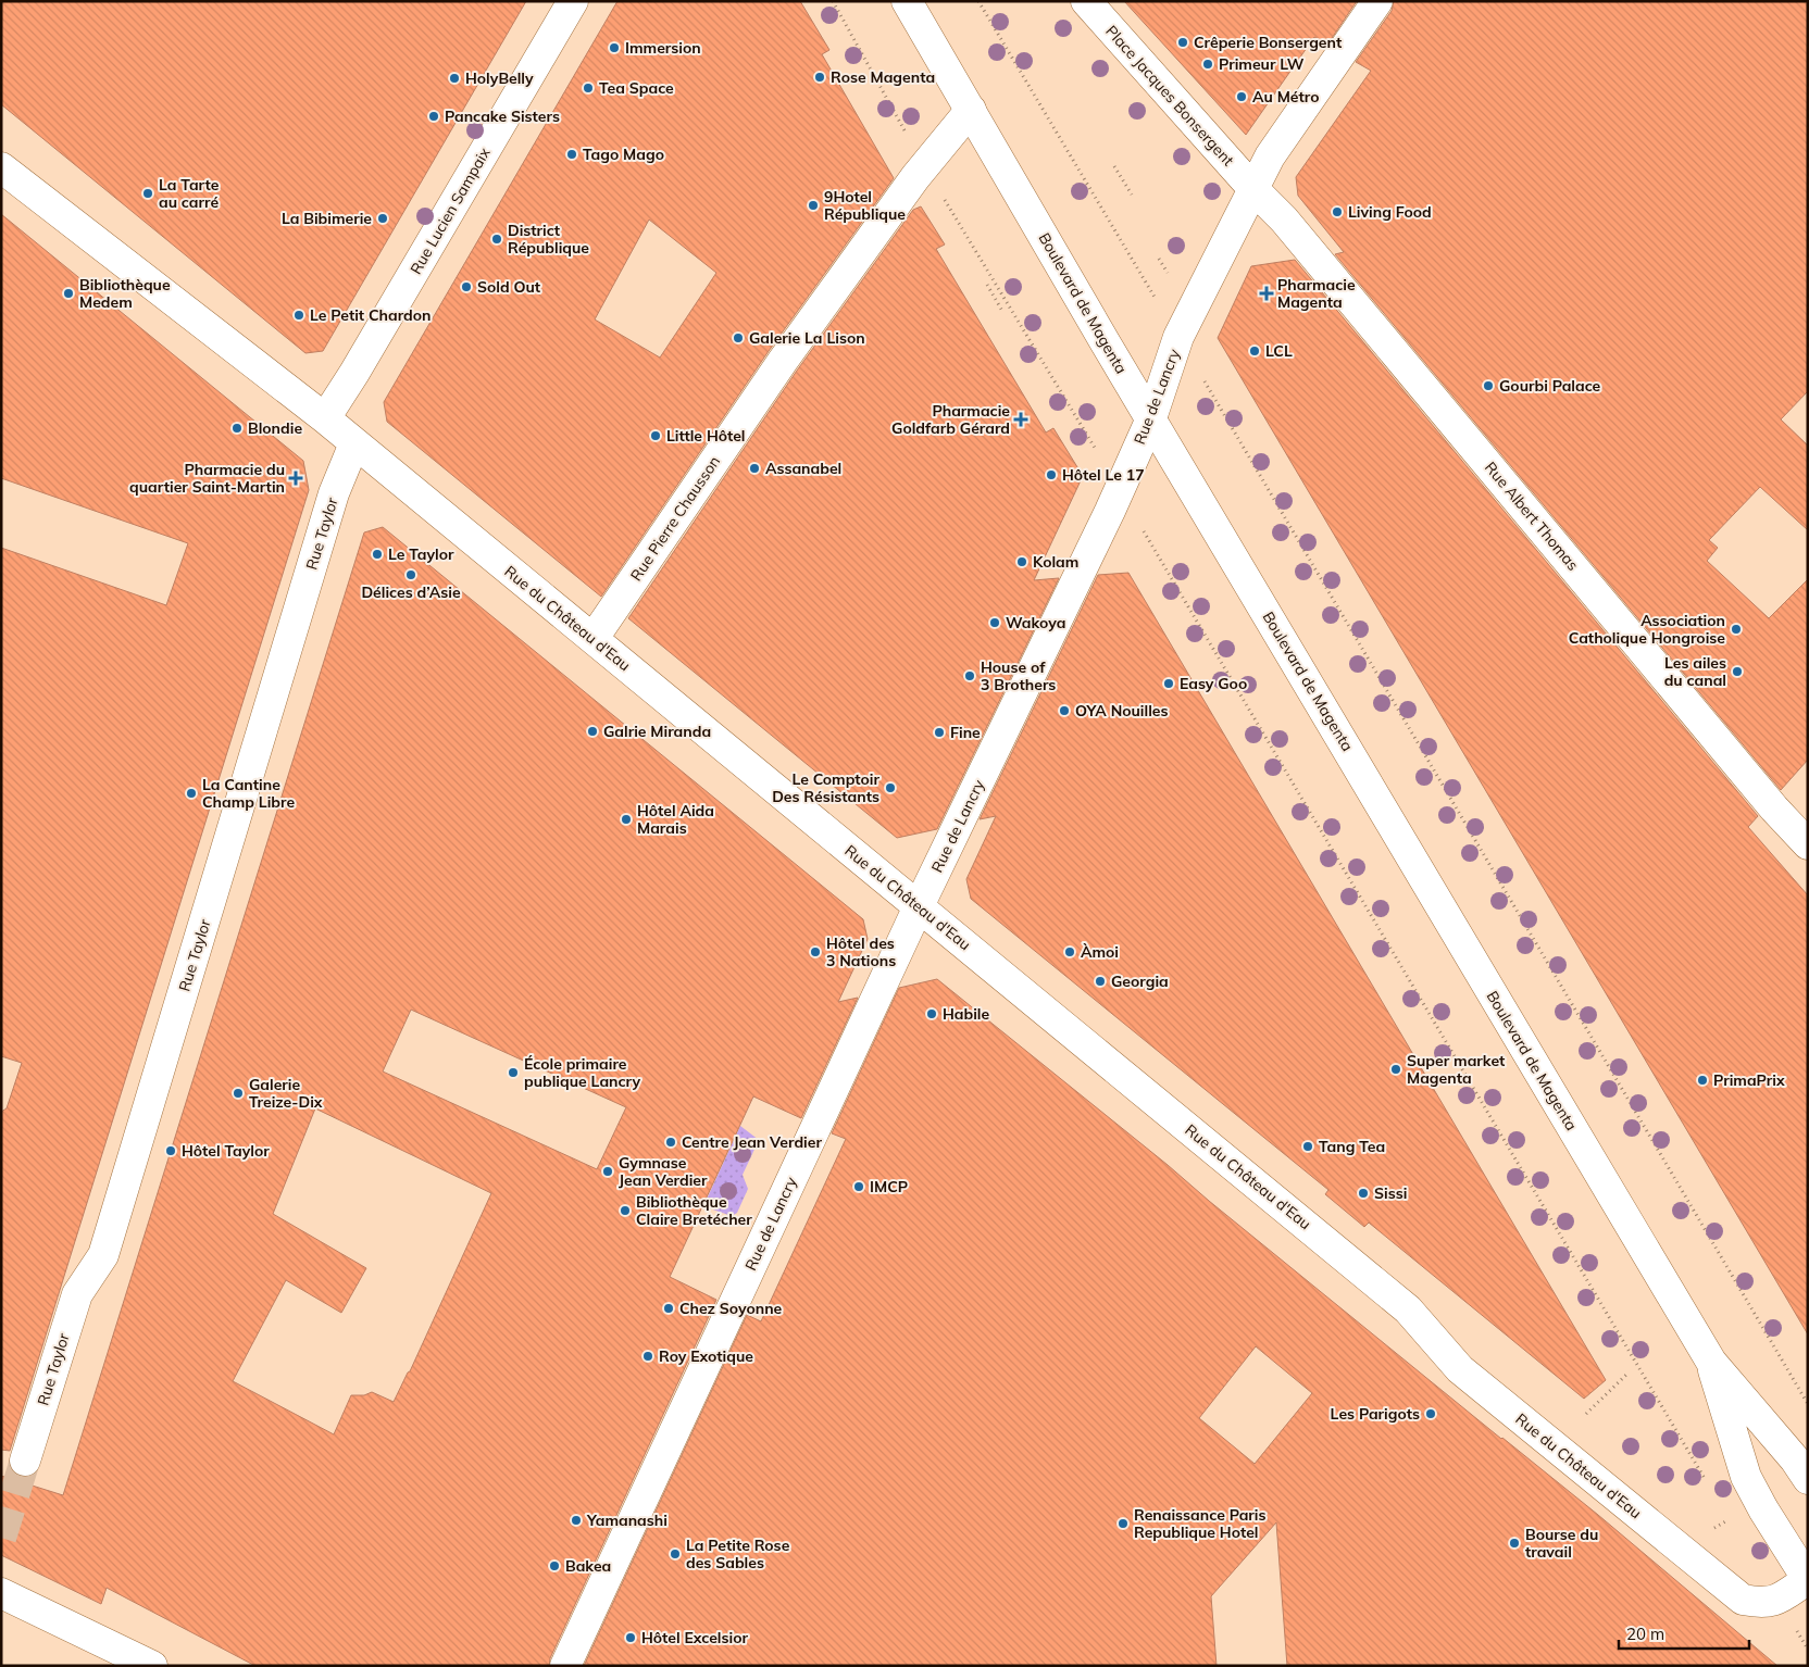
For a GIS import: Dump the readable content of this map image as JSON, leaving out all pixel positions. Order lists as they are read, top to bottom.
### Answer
{
  "streets": {
    "street": [
      "Place Jacques Bonsergent",
      "Rue Lucien Sampaix",
      "Boulevard de Magenta",
      "Rue de Lancry",
      "Rue Albert Thomas",
      "Rue Pierre Chausson",
      "Rue Taylor",
      "Rue du Château d'Eau"
    ]
  },
  "crossings": [
    ["Place Jacques Bonsergent", "Rue de Lancry"],
    ["Place Jacques Bonsergent", "Rue Albert Thomas"],
    ["Rue Lucien Sampaix", "Rue du Château d'Eau"],
    ["Boulevard de Magenta", "Rue de Lancry"],
    ["Boulevard de Magenta", "Rue Pierre Chausson"],
    ["Boulevard de Magenta", "Rue du Château d'Eau"],
    ["Rue de Lancry", "Rue Albert Thomas"],
    ["Rue de Lancry", "Rue du Château d'Eau"],
    ["Rue Pierre Chausson", "Rue du Château d'Eau"],
    ["Rue Taylor", "Rue du Château d'Eau"]
  ],
  "places": {
    "other": [
      "Crêperie Bonsergent",
      "Immersion",
      "Primeur LW",
      "Rose Magenta",
      "HolyBelly",
      "Tea Space",
      "Au Métro",
      "Pancake Sisters",
      "Tago Mago",
      "La Tarte au carré",
      "9Hotel République",
      "Living Food",
      "La Bibimerie",
      "District République",
      "Sold Out",
      "Bibliothèque Medem",
      "Le Petit Chardon",
      "Galerie La Lison",
      "LCL",
      "Gourbi Palace",
      "Blondie",
      "Little Hôtel",
      "Assanabel",
      "Hôtel Le 17",
      "Le Taylor",
      "Kolam",
      "Délices d’Asie",
      "Wakoya",
      "Association Catholique Hongroise",
      "Les ailes du canal",
      "House of 3 Brothers",
      "Easy Goo",
      "OYA Nouilles",
      "Galrie Miranda",
      "Fine",
      "Le Comptoir Des Résistants",
      "La Cantine Champ Libre",
      "Hôtel Aida Marais",
      "Hôtel des 3 Nations",
      "Àmoi",
      "Georgia",
      "Habile",
      "Super market Magenta",
      "École primaire publique Lancry",
      "PrimaPrix",
      "Galerie Treize-Dix",
      "Centre Jean Verdier",
      "Tang Tea",
      "Hôtel Taylor",
      "Gymnase Jean Verdier",
      "IMCP",
      "Sissi",
      "Bibliothèque Claire Bretécher",
      "Chez Soyonne",
      "Roy Exotique",
      "Les Parigots",
      "Yamanashi",
      "Renaissance Paris Republique Hotel",
      "Bourse du travail",
      "La Petite Rose des Sables",
      "Bakea",
      "Hôtel Excelsior"
    ],
    "health": ["Pharmacie Magenta", "Pharmacie Goldfarb Gérard", "Pharmacie du quartier Saint-Martin"]
  },
  "scale_bar": "20 m"
}
